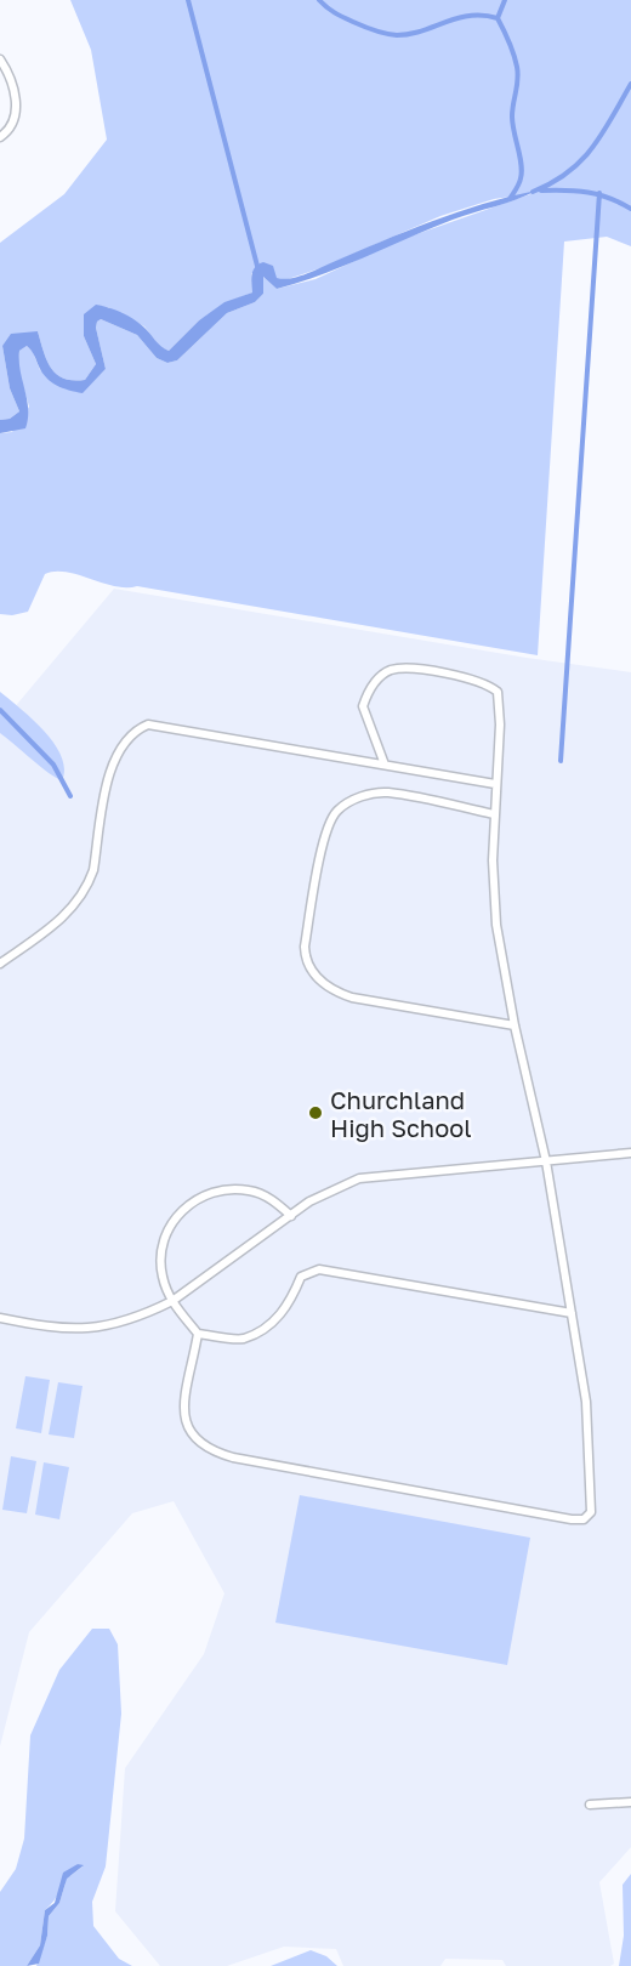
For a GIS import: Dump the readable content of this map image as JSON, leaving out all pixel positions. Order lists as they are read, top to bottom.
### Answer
{
  "places": ["Churchland High School"]
}
